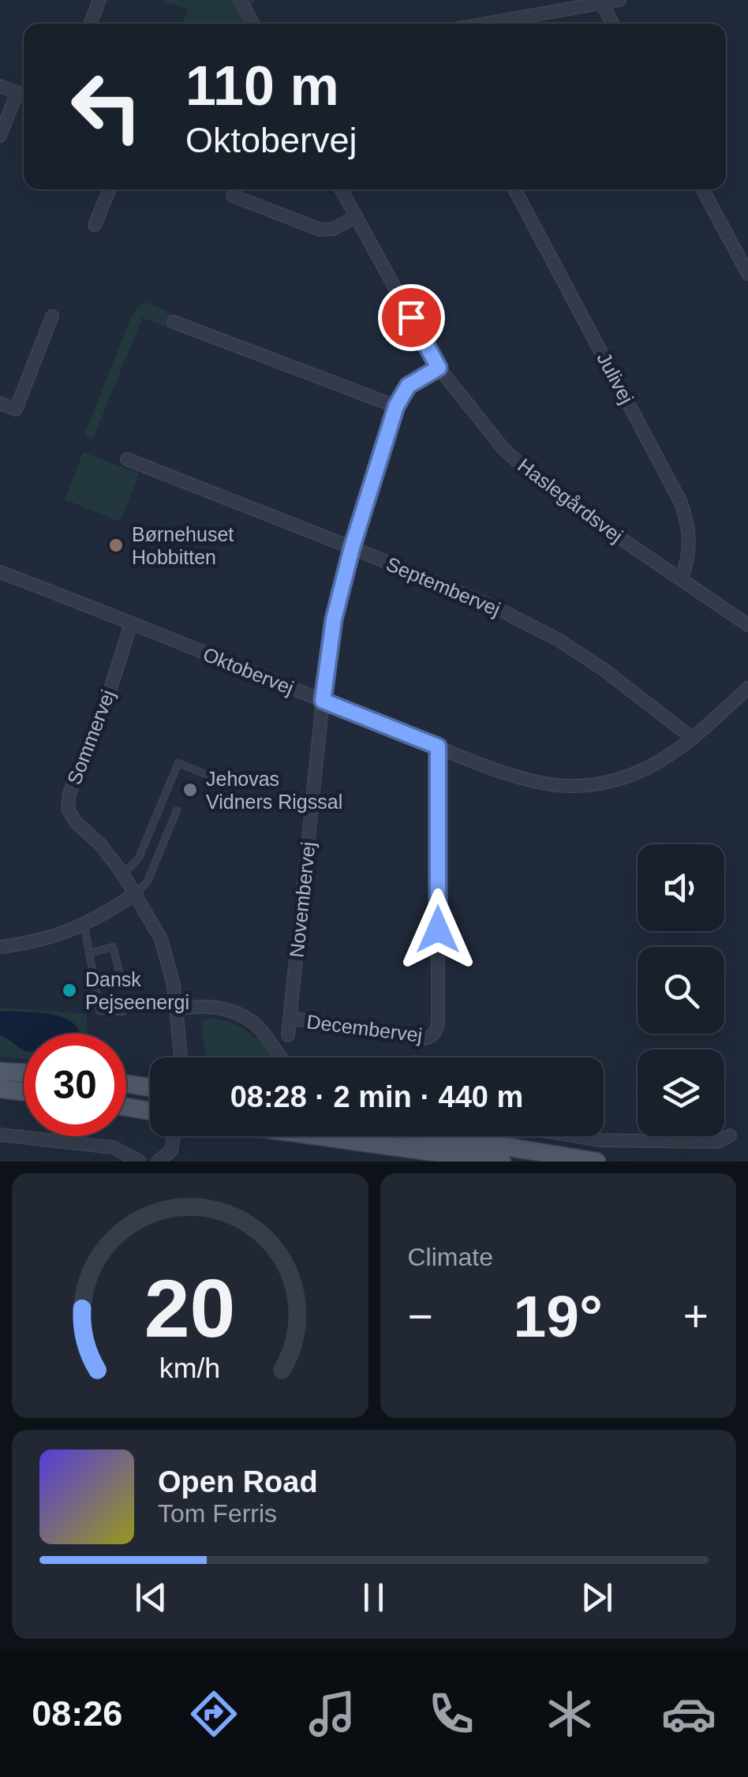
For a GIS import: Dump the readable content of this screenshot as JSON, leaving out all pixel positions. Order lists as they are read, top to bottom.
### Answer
{
  "streets": {
    "street": [
      "Julivej",
      "Haslegårdsvej",
      "Septembervej",
      "Oktobervej",
      "Sommervej",
      "Novembervej",
      "Decembervej"
    ]
  },
  "crossings": [
    ["Julivej", "Haslegårdsvej"],
    ["Haslegårdsvej", "Novembervej"],
    ["Septembervej", "Oktobervej"],
    ["Septembervej", "Novembervej"],
    ["Oktobervej", "Sommervej"],
    ["Oktobervej", "Novembervej"],
    ["Oktobervej", "Decembervej"],
    ["Novembervej", "Decembervej"]
  ],
  "places": ["Børnehuset Hobbitten", "Jehovas Vidners Rigssal", "Dansk Pejseenergi"],
  "page": {
    "turn": ["110 m", "Oktobervej"],
    "limit": "30",
    "trip": "08:28 · 2 min · 440 m",
    "tile": "Climate",
    "heat": ["−", "19°", "+"],
    "song": ["Open Road", "Tom Ferris"],
    "tabs": "08:26",
    "gauge": ["20", "km/h"]
  }
}
